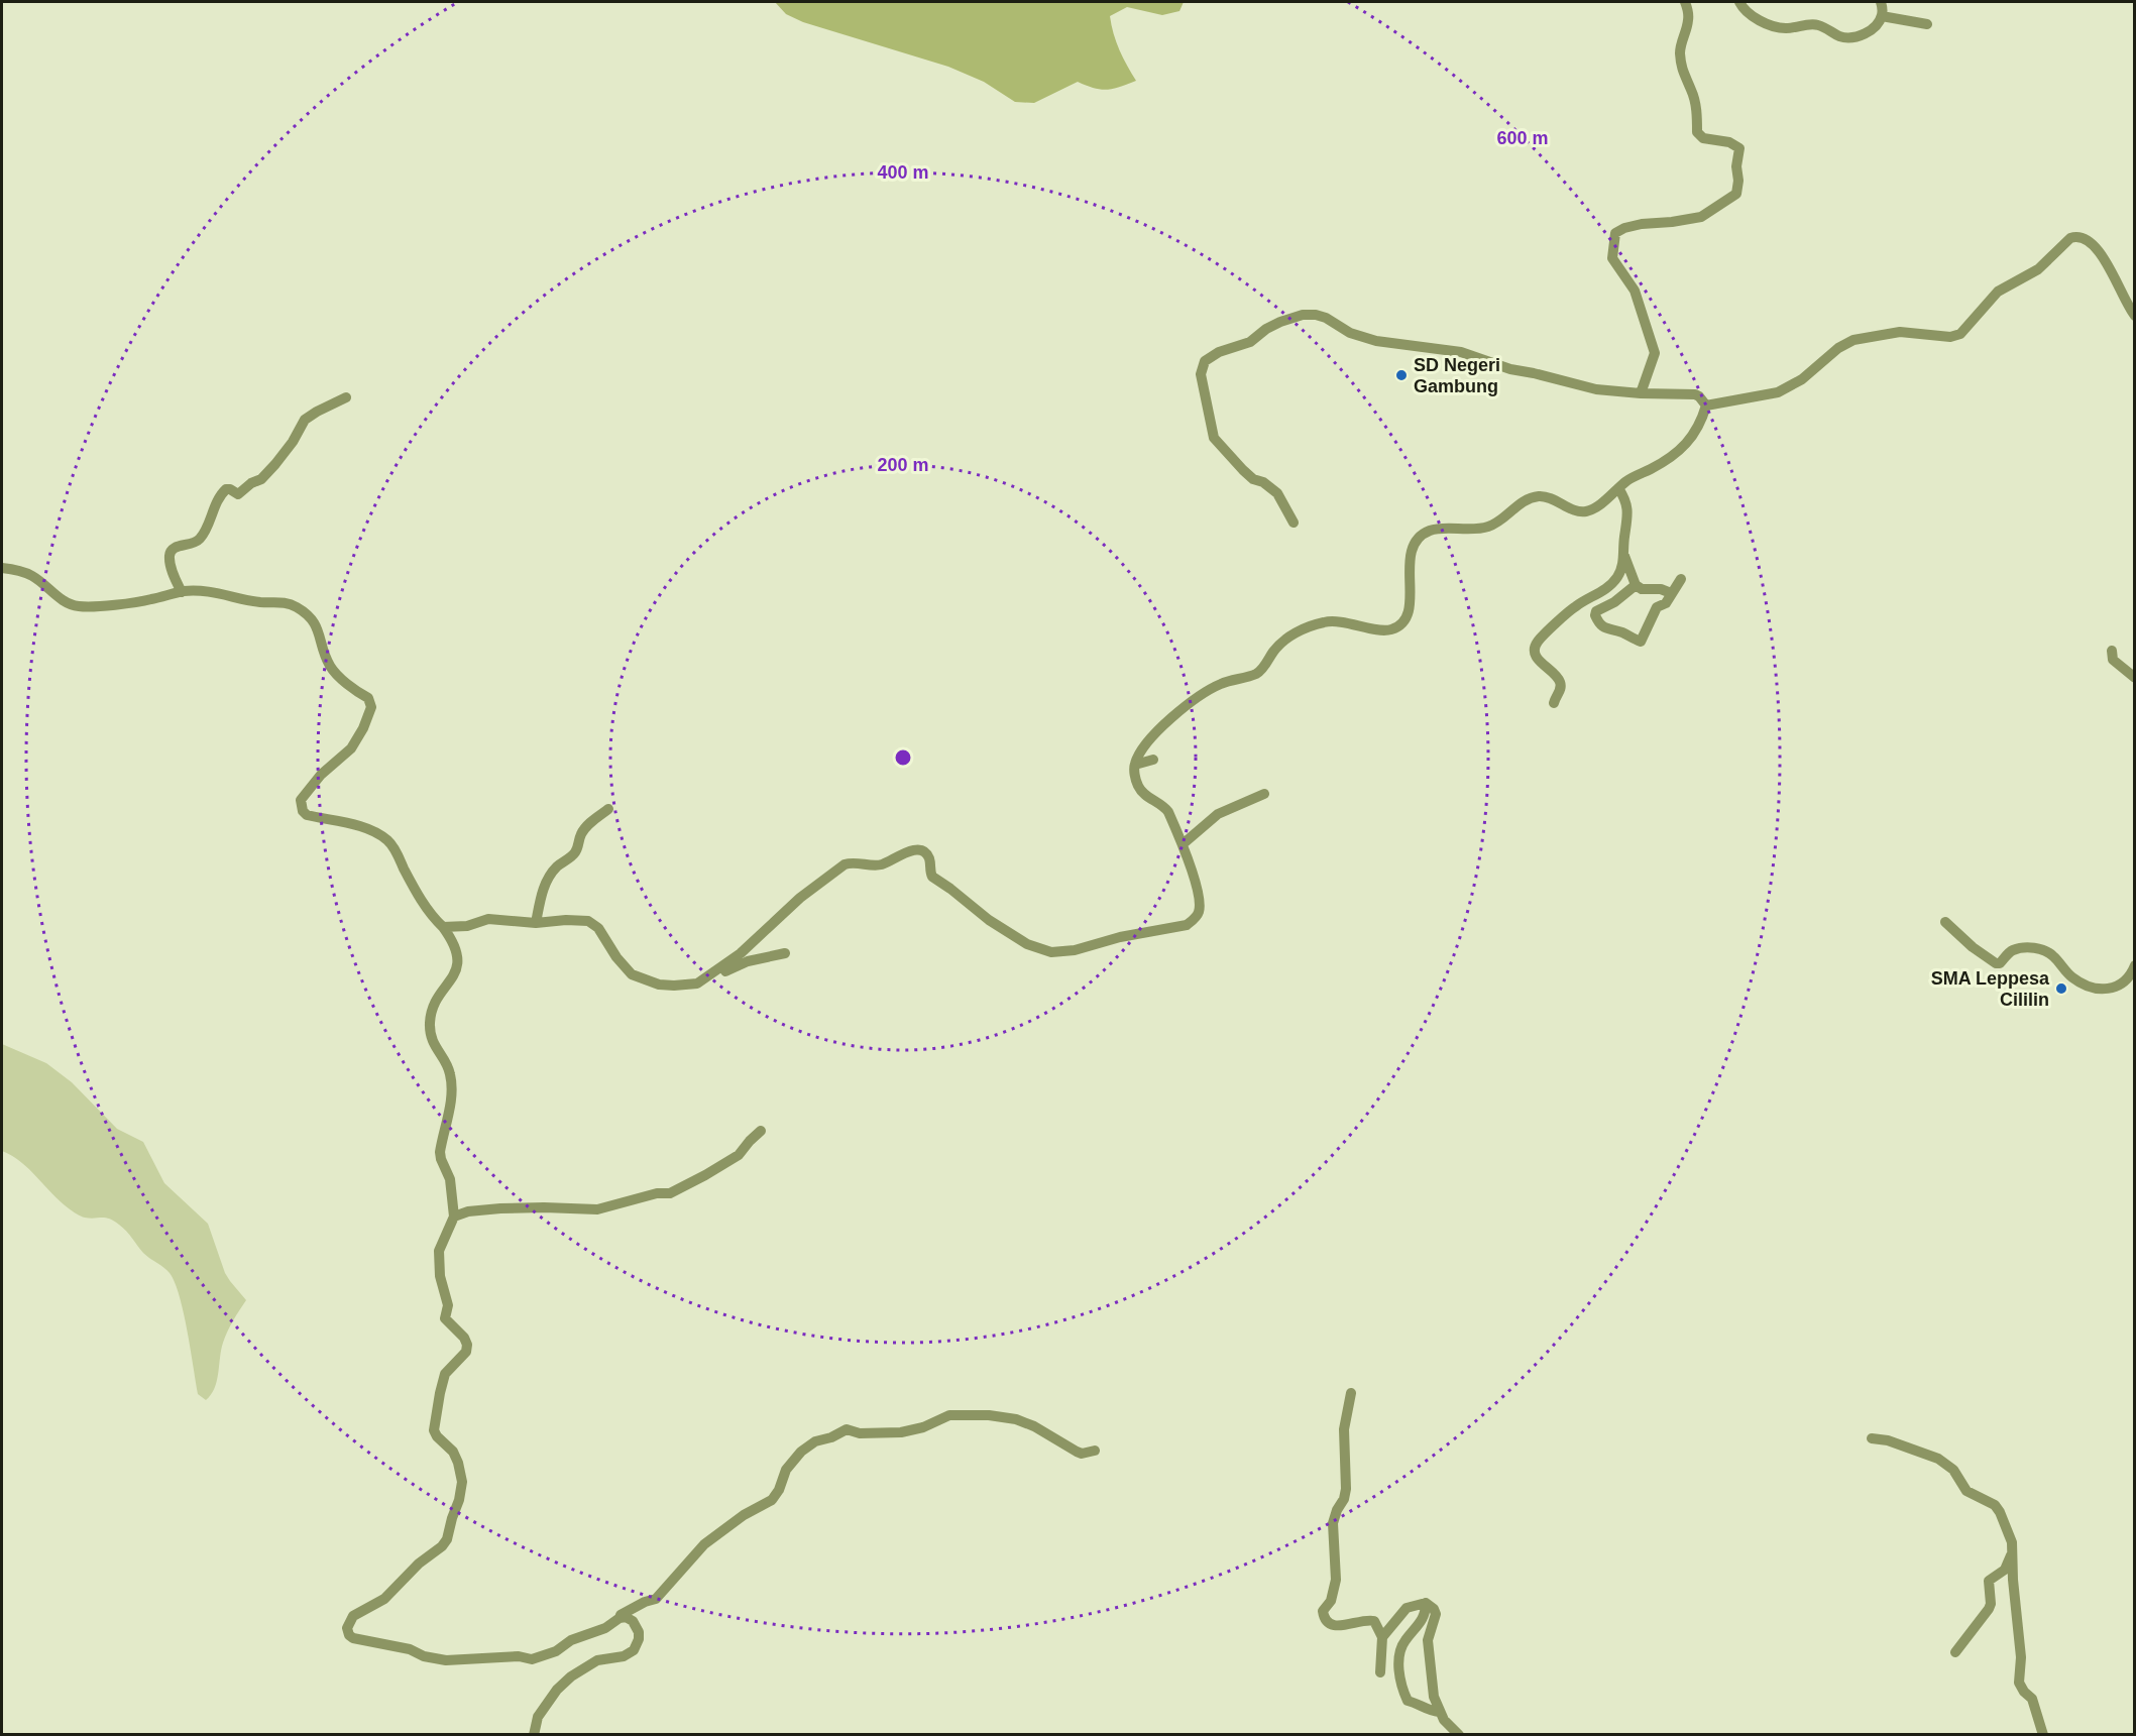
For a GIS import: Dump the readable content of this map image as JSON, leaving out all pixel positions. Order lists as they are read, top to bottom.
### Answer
{
  "places": ["SD Negeri Gambung", "SMA Leppesa Cililin"],
  "rings": ["600 m", "400 m", "200 m"]
}
